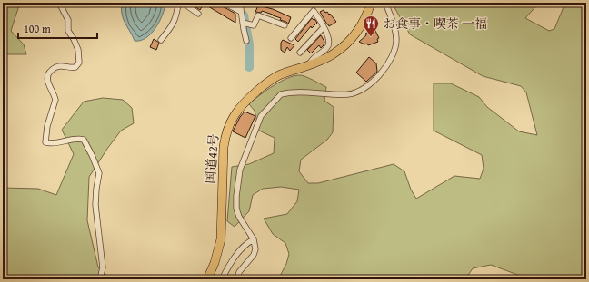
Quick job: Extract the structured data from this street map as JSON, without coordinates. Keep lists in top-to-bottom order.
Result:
{
  "streets": {
    "highway": ["国道42号"]
  },
  "places": {
    "restaurant": ["お食事・喫茶 一福"]
  },
  "scale_bar": "100 m"
}
